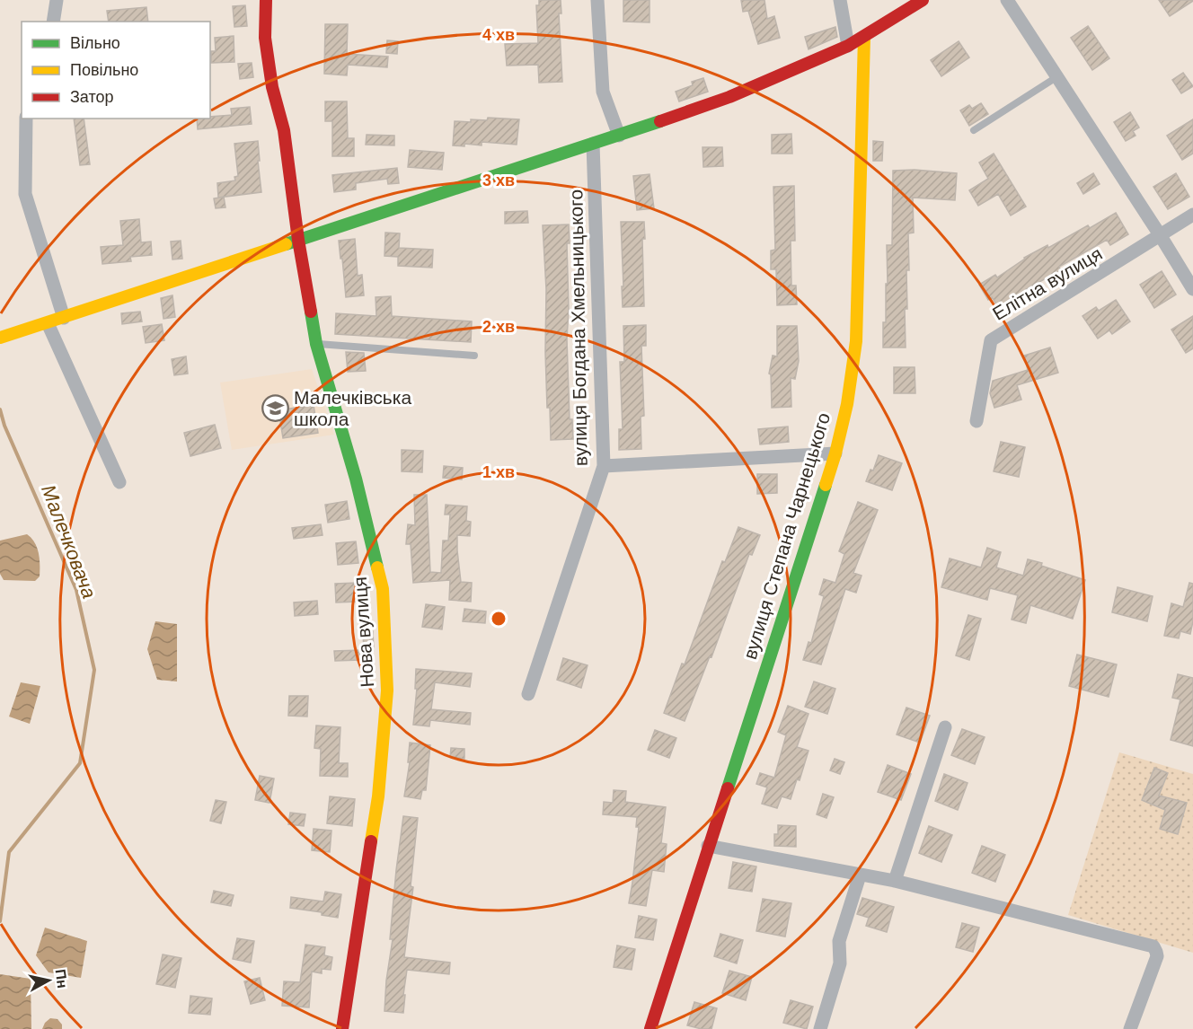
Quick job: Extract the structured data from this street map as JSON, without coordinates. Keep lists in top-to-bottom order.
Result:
{
  "streets": {
    "street": [
      "Елітна вулиця",
      "вулиця Богдана Хмельницького",
      "вулиця Степана Чарнецького",
      "Нова вулиця"
    ]
  },
  "water": ["Малечковача"],
  "places": {
    "school or university": ["Малечківська школа"]
  },
  "legend": ["Вільно", "Повільно", "Затор"],
  "north": "right",
  "rings": [
    "4 хв",
    "3 хв",
    "2 хв",
    "1 хв"
  ]
}
